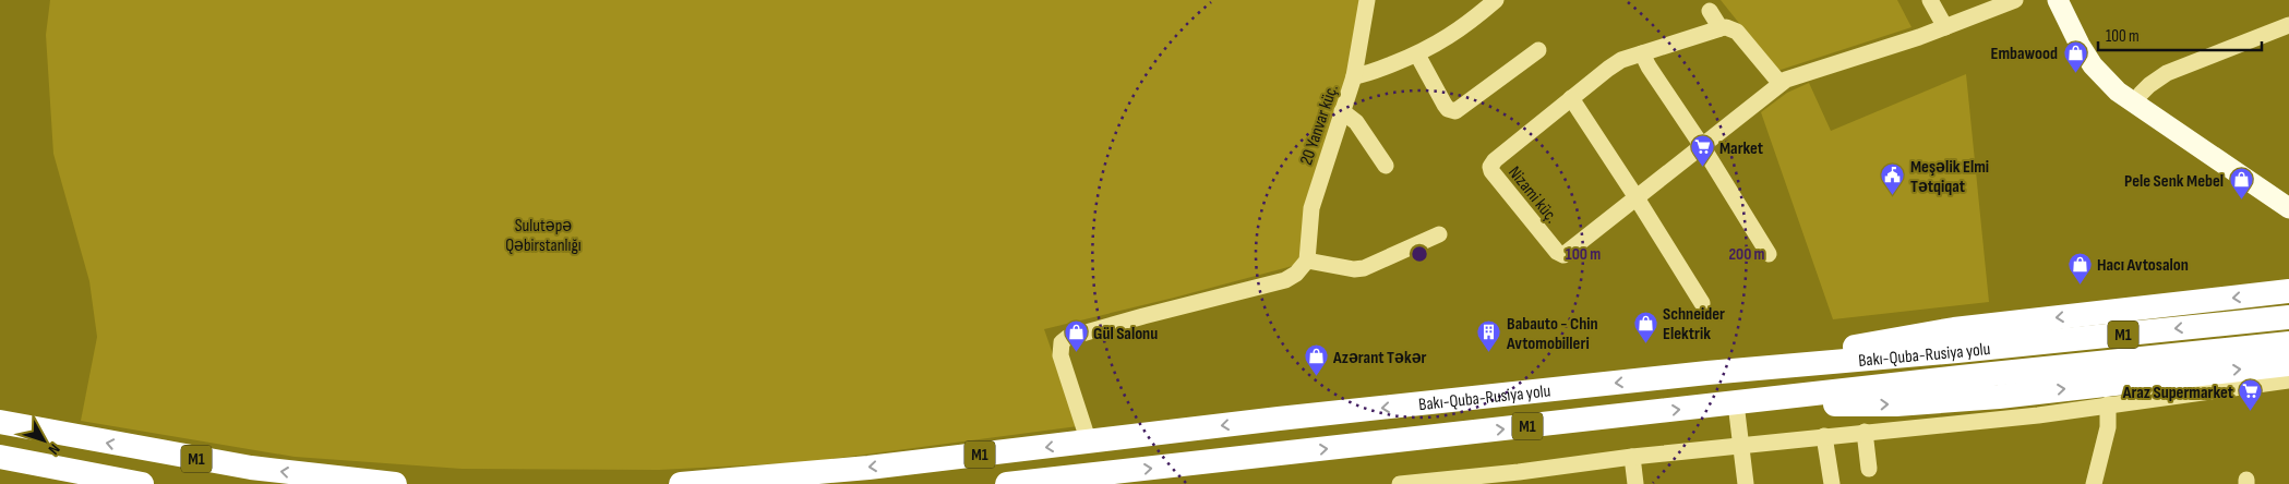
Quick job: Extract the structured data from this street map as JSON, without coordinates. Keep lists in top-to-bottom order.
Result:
{
  "streets": {
    "highway": ["M1", "Bakı-Quba-Rusiya yolu"],
    "street": ["20 Yanvar küç.", "Nizami küç."]
  },
  "parks": ["Sulutəpə Qəbirstanlığı"],
  "places": {
    "shop": [
      "Embawood",
      "Pele Senk Mebel",
      "Hacı Avtosalon",
      "Schneider Elektrik",
      "Gül Salonu",
      "Azərant Təkər"
    ],
    "supermarket": ["Market", "Araz Supermarket"],
    "public building": ["Meşəlik Elmi Tətqiqat"],
    "building": ["Babauto - Chin Avtomobilleri"]
  },
  "scale_bar": "100 m",
  "north": "bottom right",
  "rings": ["100 m", "200 m"]
}
